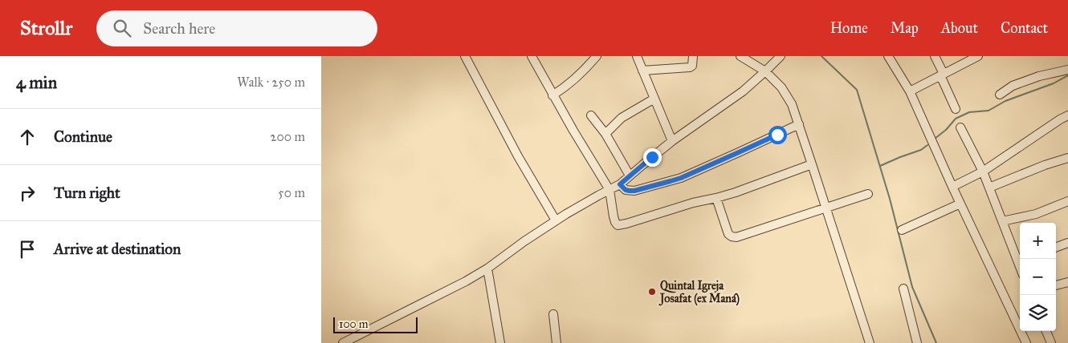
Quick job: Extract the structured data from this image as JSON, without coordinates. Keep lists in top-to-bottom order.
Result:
{
  "places": ["Quintal Igreja Josafat (ex Maná)"],
  "scale_bar": "100 m",
  "page": {
    "header": "Strollr",
    "search": "Search here",
    "nav": [
      "Home",
      "Map",
      "About",
      "Contact"
    ],
    "heading": ["4 min", "Walk · 250 m"],
    "list": [
      ["Continue", "200 m"],
      ["Turn right", "50 m"],
      "Arrive at destination"
    ],
    "map_buttons": ["+", "−"],
    "scale": "100 m"
  }
}
